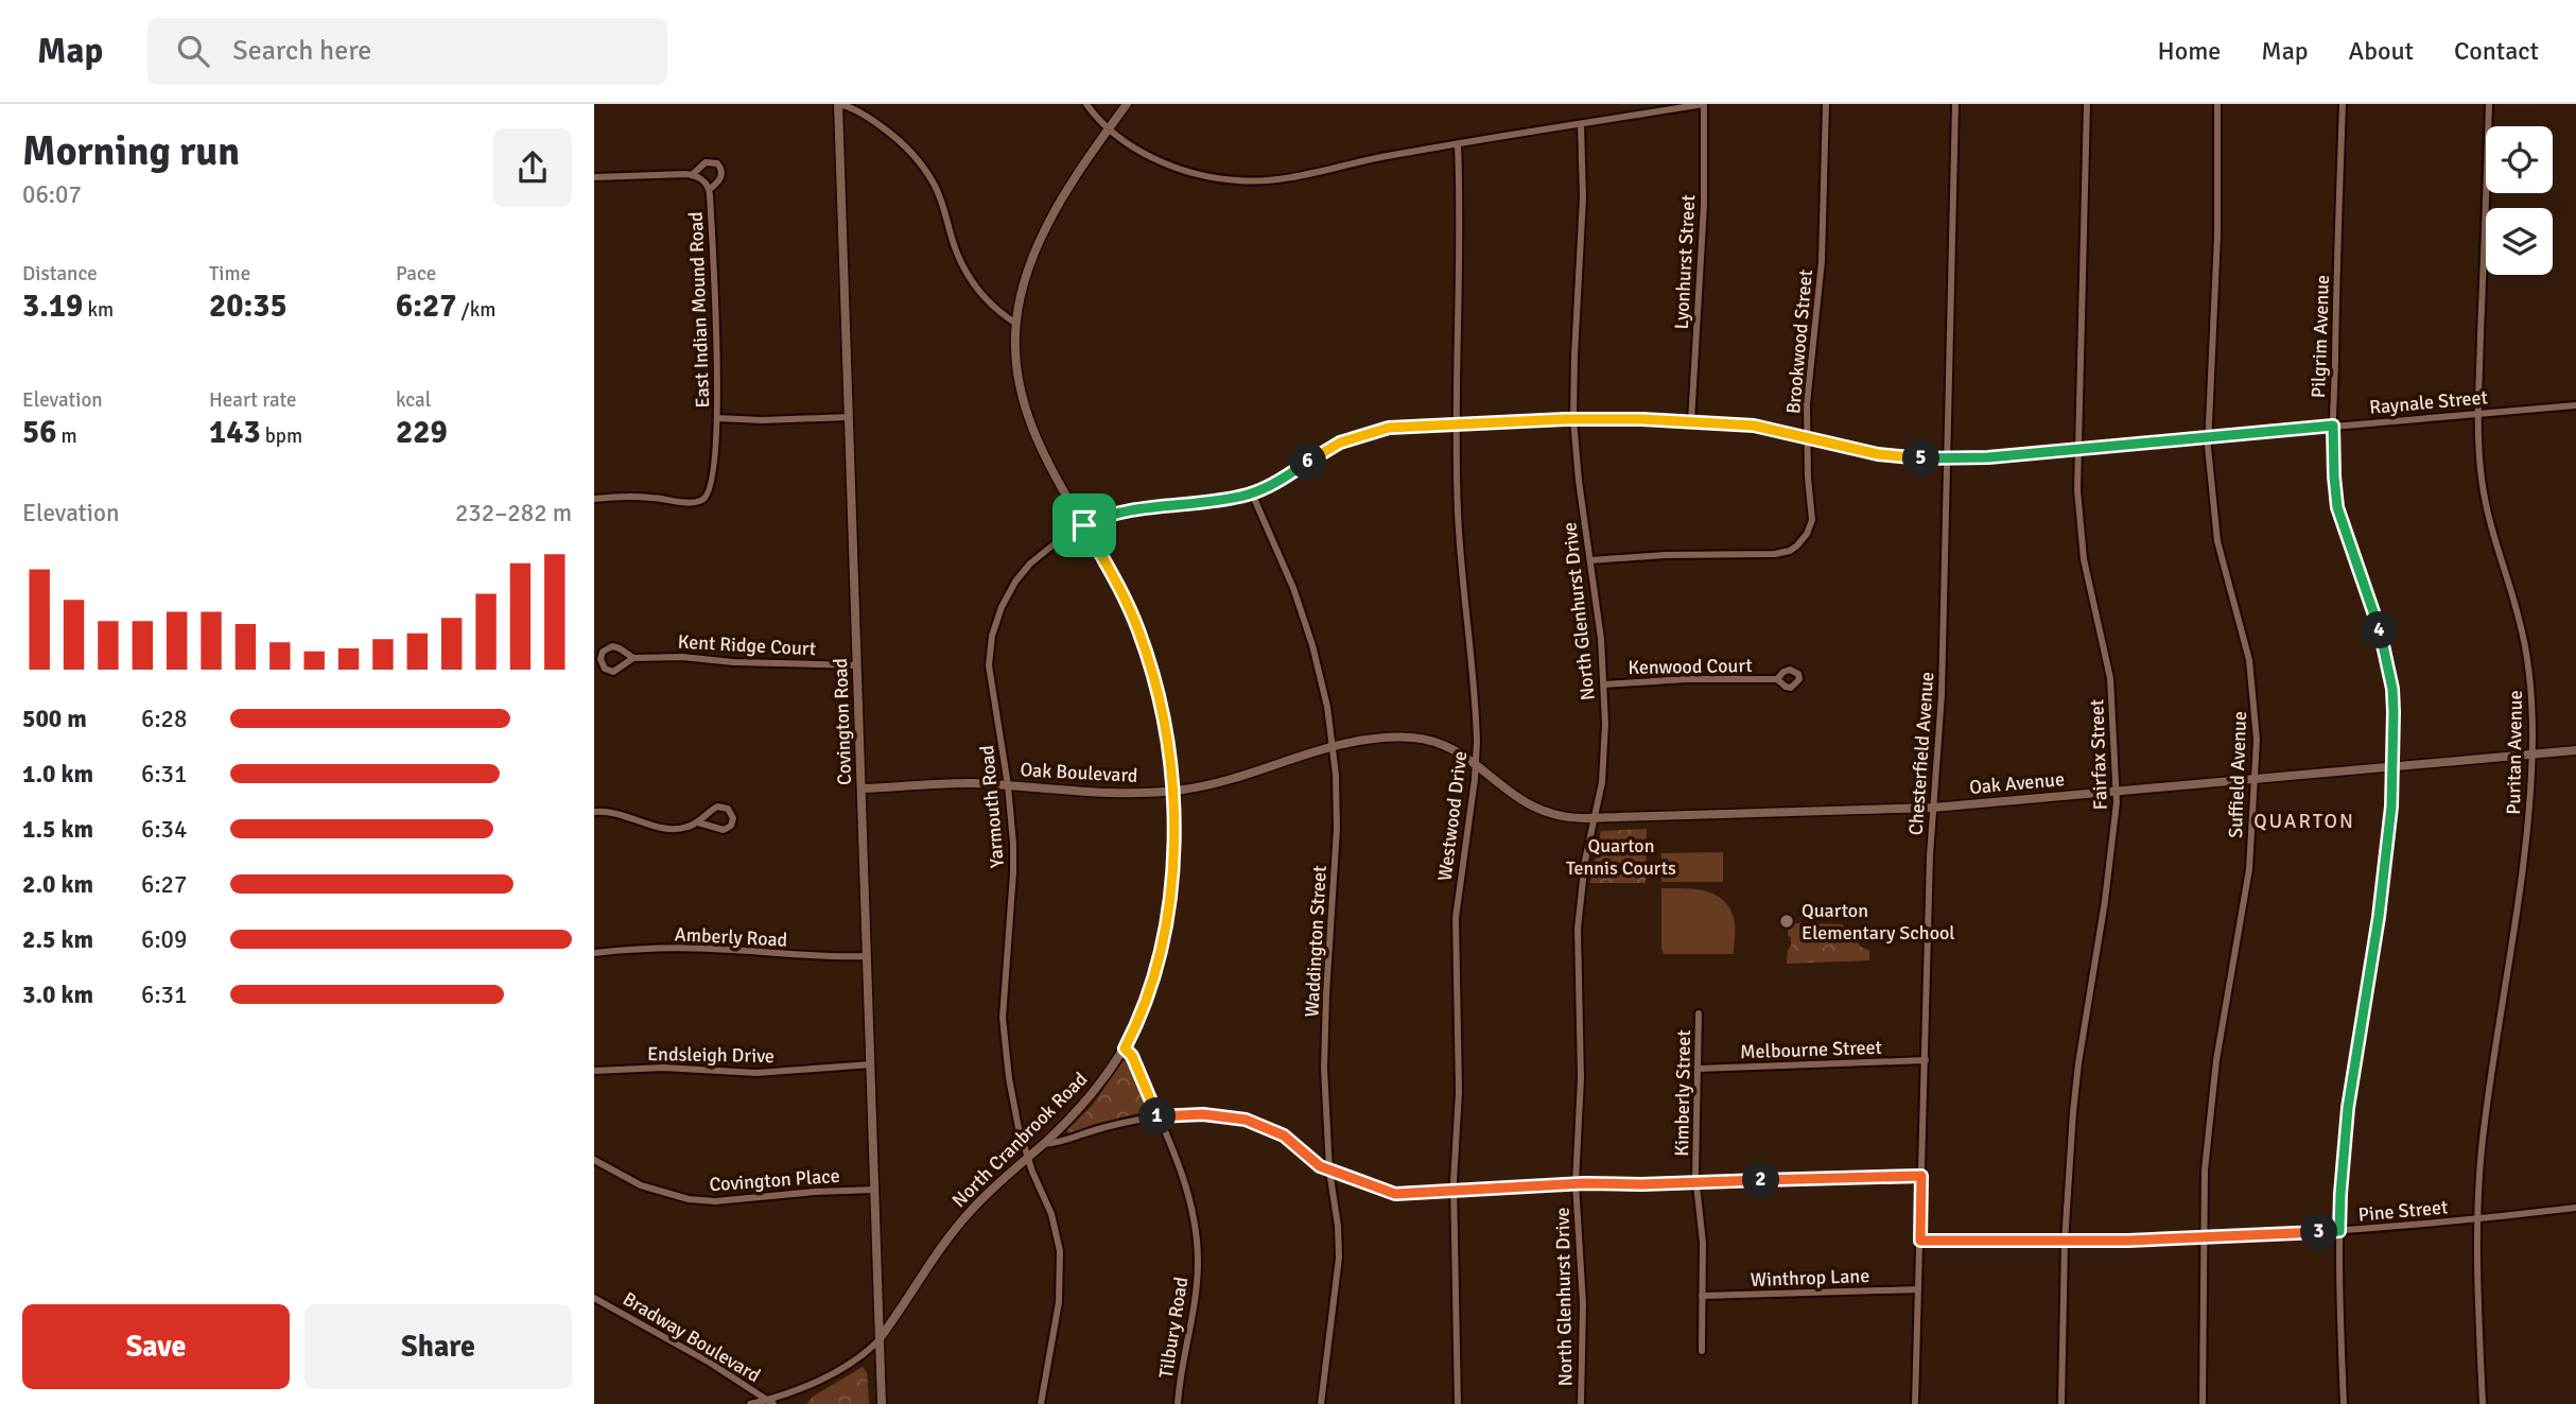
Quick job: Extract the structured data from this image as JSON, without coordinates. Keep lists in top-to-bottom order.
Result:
{
  "streets": {
    "street": [
      "Lyonhurst Street",
      "East Indian Mound Road",
      "Pilgrim Avenue",
      "Brookwood Street",
      "Raynale Street",
      "North Glenhurst Drive",
      "Kent Ridge Court",
      "Kenwood Court",
      "Covington Road",
      "Puritan Avenue",
      "Chesterfield Avenue",
      "Fairfax Street",
      "Oak Boulevard",
      "Suffield Avenue",
      "Oak Avenue",
      "Yarmouth Road",
      "Westwood Drive",
      "Amberly Road",
      "Waddington Street",
      "Melbourne Street",
      "Endsleigh Drive",
      "Kimberly Street",
      "North Cranbrook Road",
      "Covington Place",
      "Pine Street",
      "Winthrop Lane",
      "Tilbury Road",
      "Bradway Boulevard"
    ]
  },
  "crossings": [
    ["Lyonhurst Street", "Raynale Street"],
    ["Pilgrim Avenue", "Raynale Street"],
    ["Pilgrim Avenue", "Oak Avenue"],
    ["Pilgrim Avenue", "Pine Street"],
    ["Brookwood Street", "Raynale Street"],
    ["Brookwood Street", "North Glenhurst Drive"],
    ["Raynale Street", "North Glenhurst Drive"],
    ["Raynale Street", "Puritan Avenue"],
    ["Raynale Street", "Chesterfield Avenue"],
    ["Raynale Street", "Fairfax Street"],
    ["Raynale Street", "Suffield Avenue"],
    ["Raynale Street", "Yarmouth Road"],
    ["Raynale Street", "Westwood Drive"],
    ["North Glenhurst Drive", "Kenwood Court"],
    ["North Glenhurst Drive", "Oak Avenue"],
    ["Kent Ridge Court", "Covington Road"],
    ["Covington Road", "Oak Boulevard"],
    ["Covington Road", "Amberly Road"],
    ["Covington Road", "Endsleigh Drive"],
    ["Covington Road", "North Cranbrook Road"],
    ["Covington Road", "Covington Place"],
    ["Puritan Avenue", "Oak Avenue"],
    ["Puritan Avenue", "Pine Street"],
    ["Chesterfield Avenue", "Oak Avenue"],
    ["Chesterfield Avenue", "Melbourne Street"],
    ["Chesterfield Avenue", "Pine Street"],
    ["Chesterfield Avenue", "Winthrop Lane"],
    ["Fairfax Street", "Oak Avenue"],
    ["Fairfax Street", "Pine Street"],
    ["Oak Boulevard", "Oak Avenue"],
    ["Oak Boulevard", "Yarmouth Road"],
    ["Oak Boulevard", "Westwood Drive"],
    ["Oak Boulevard", "Waddington Street"],
    ["Oak Boulevard", "North Cranbrook Road"],
    ["Suffield Avenue", "Oak Avenue"],
    ["Suffield Avenue", "Pine Street"],
    ["Oak Avenue", "Westwood Drive"],
    ["Yarmouth Road", "Waddington Street"],
    ["Yarmouth Road", "North Cranbrook Road"],
    ["Melbourne Street", "Kimberly Street"],
    ["Kimberly Street", "Winthrop Lane"],
    ["North Cranbrook Road", "Tilbury Road"]
  ],
  "districts": ["QUARTON"],
  "parks": ["Quarton Tennis Courts"],
  "places": ["Quarton Elementary School"],
  "page": {
    "header": "Map",
    "search": "Search here",
    "nav": [
      "Home",
      "Map",
      "About",
      "Contact"
    ],
    "heading": ["Morning run", "06:07"],
    "stats": [
      ["Distance", "3.19 km"],
      ["Time", "20:35"],
      ["Pace", "6:27 /km"],
      ["Elevation", "56 m"],
      ["Heart rate", "143 bpm"],
      ["kcal", "229"]
    ],
    "pins": [
      "5",
      "6",
      "4",
      "1",
      "2",
      "3"
    ],
    "chart": ["Elevation", "232–282 m"],
    "list": [
      {
        "name": "500 m",
        "note": "6:28"
      },
      {
        "name": "1.0 km",
        "note": "6:31"
      },
      {
        "name": "1.5 km",
        "note": "6:34"
      },
      {
        "name": "2.0 km",
        "note": "6:27"
      },
      {
        "name": "2.5 km",
        "note": "6:09"
      },
      {
        "name": "3.0 km",
        "note": "6:31"
      }
    ],
    "buttons": ["Save", "Share"]
  }
}
